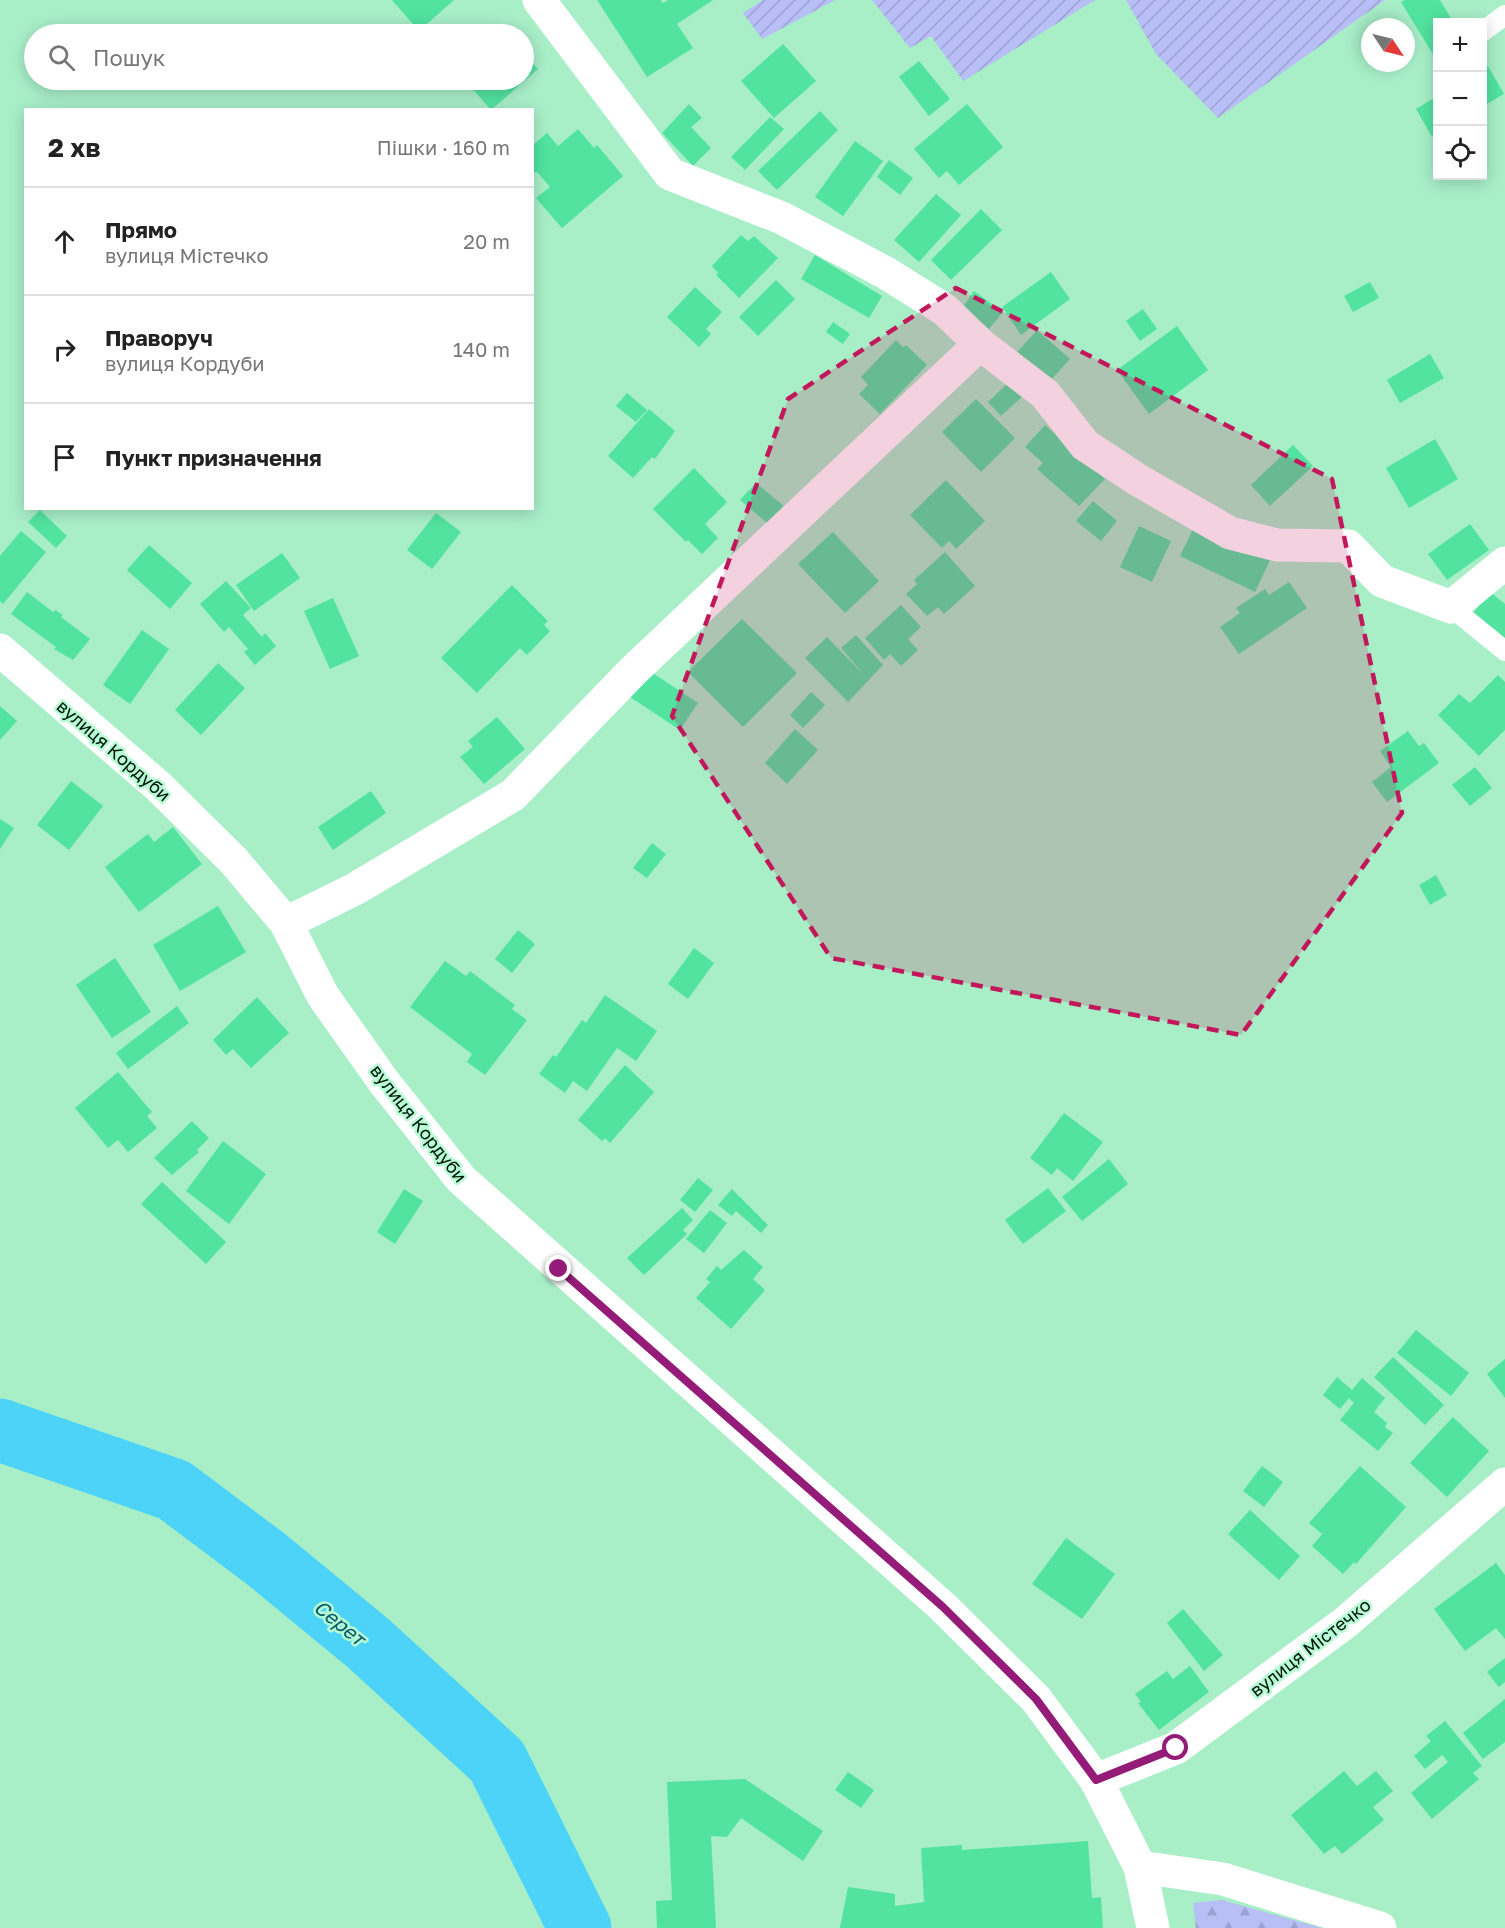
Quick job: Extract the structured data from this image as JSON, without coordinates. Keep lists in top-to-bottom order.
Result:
{
  "streets": {
    "street": ["вулиця Кордуби", "вулиця Містечко"]
  },
  "crossings": [
    ["вулиця Кордуби", "вулиця Містечко"]
  ],
  "water": ["Серет"],
  "north": "bottom right",
  "page": {
    "map_buttons": ["+", "−"],
    "search": "Пошук",
    "heading": ["2 хв", "Пішки · 160 m"],
    "list": [
      ["Прямо", "вулиця Містечко", "20 m"],
      ["Праворуч", "вулиця Кордуби", "140 m"],
      "Пункт призначення"
    ]
  }
}
